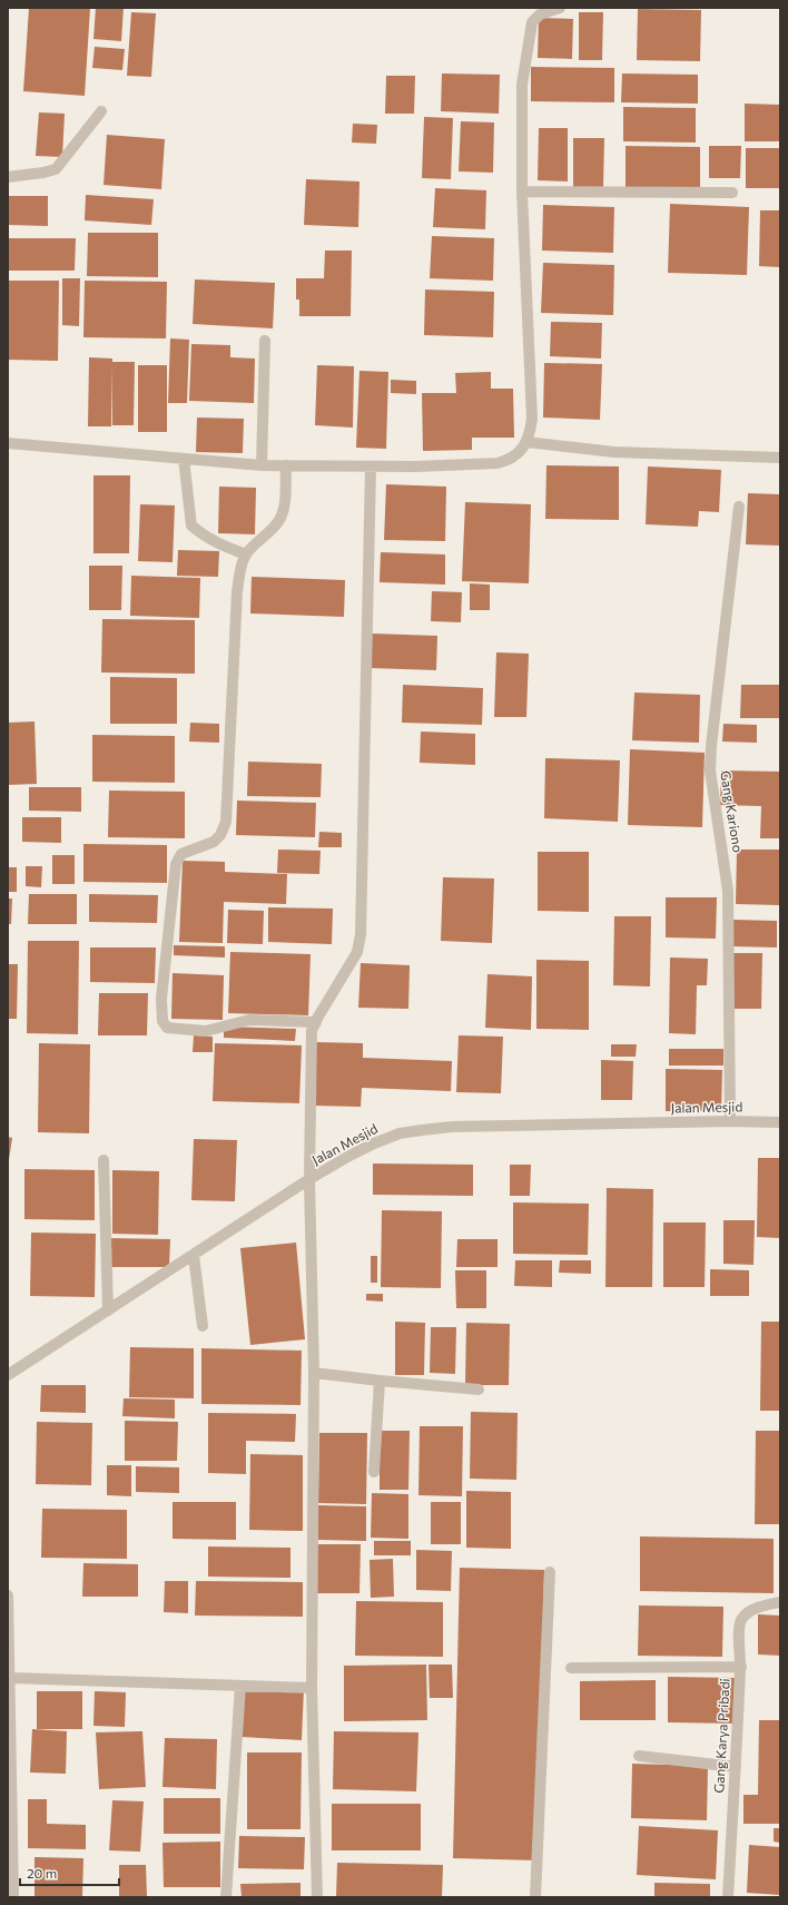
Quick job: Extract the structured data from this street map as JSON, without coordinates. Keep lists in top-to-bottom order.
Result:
{
  "streets": {
    "street": ["Gang Kariono", "Jalan Mesjid", "Gang Karya Pribadi"]
  },
  "crossings": [
    ["Gang Kariono", "Jalan Mesjid"]
  ],
  "scale_bar": "20 m"
}
